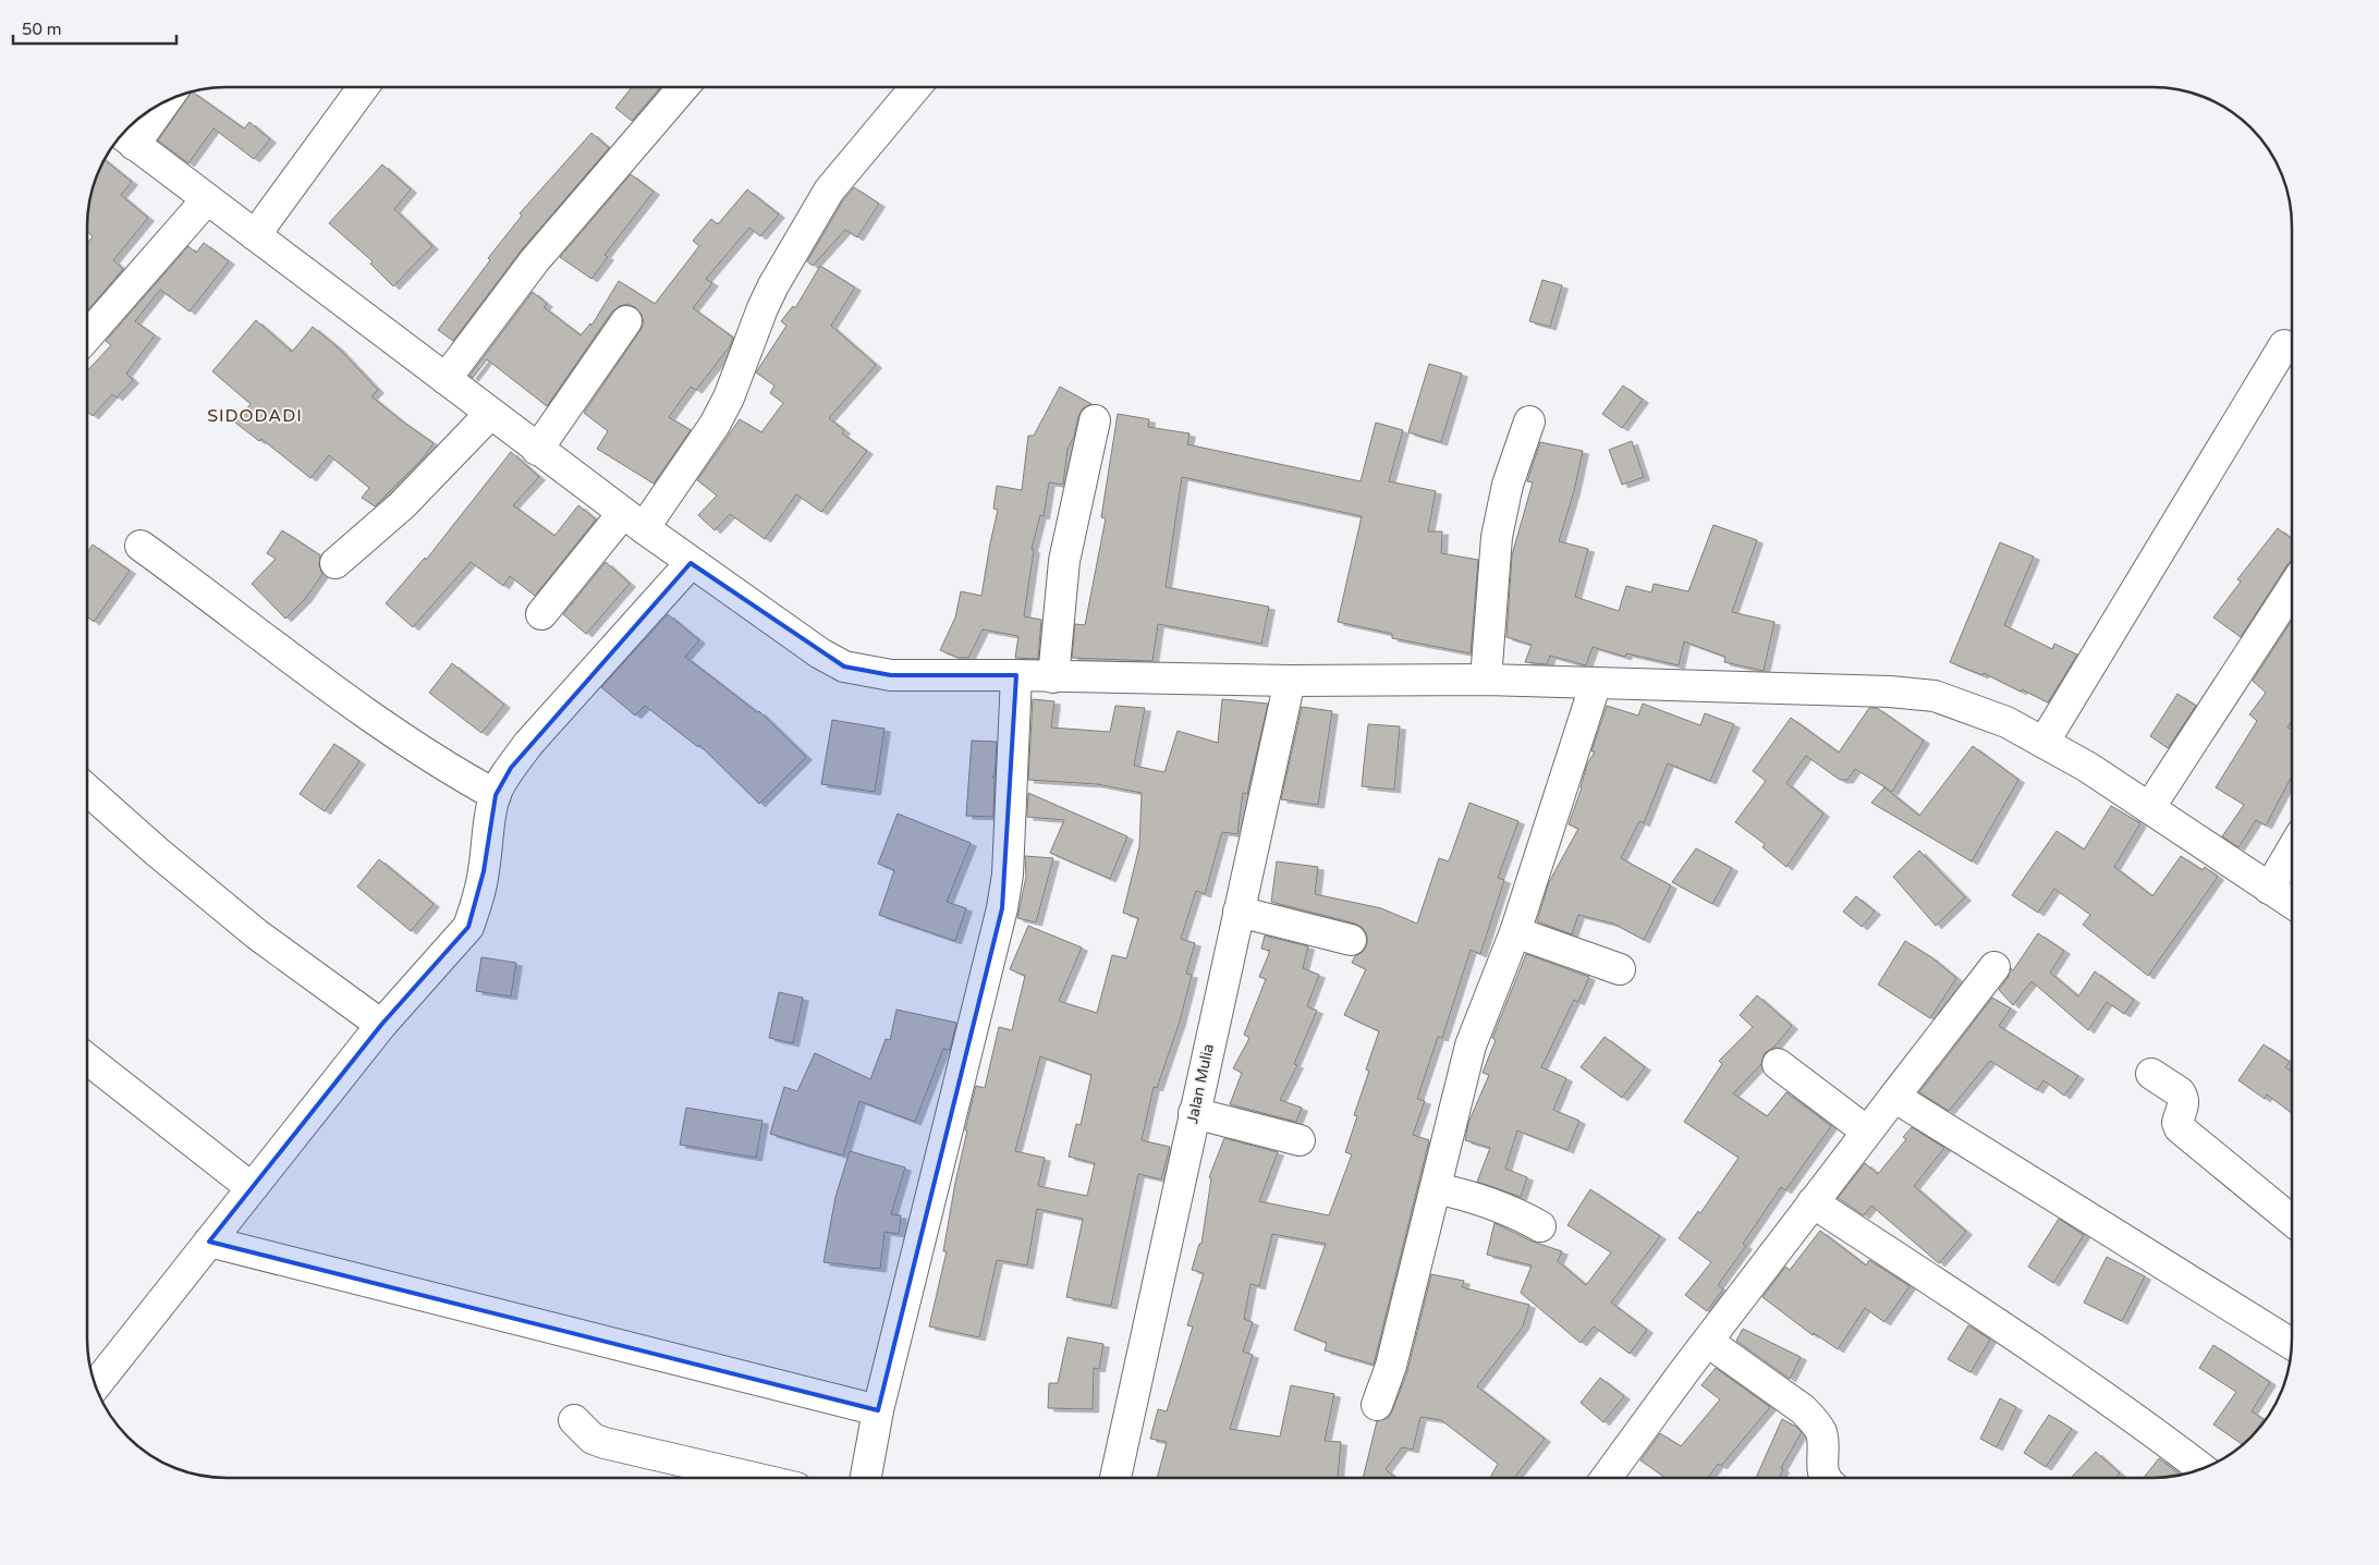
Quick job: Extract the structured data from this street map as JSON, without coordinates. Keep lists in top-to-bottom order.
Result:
{
  "streets": {
    "street": ["Jalan Mulia"]
  },
  "districts": ["SIDODADI"],
  "scale_bar": "50 m"
}
